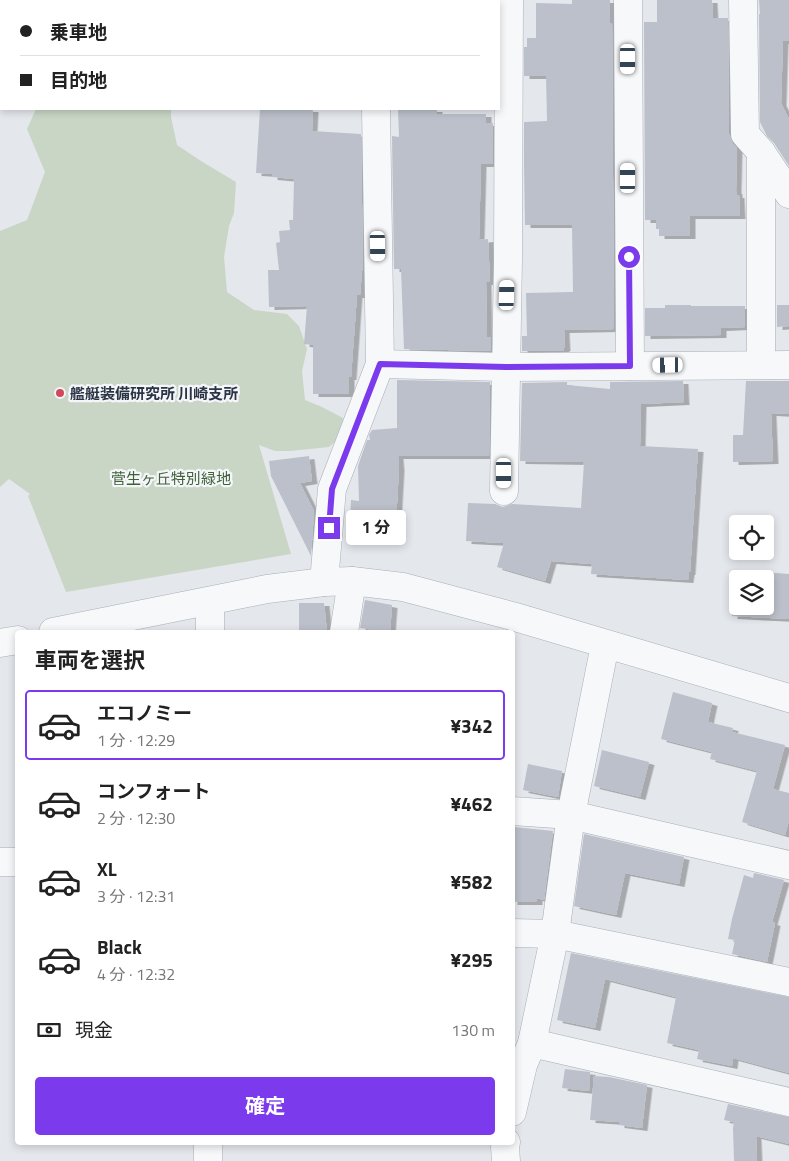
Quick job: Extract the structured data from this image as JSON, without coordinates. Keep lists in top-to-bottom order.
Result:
{
  "parks": ["菅生ヶ丘特別緑地"],
  "places": ["艦艇装備研究所 川崎支所"],
  "page": {
    "banner": ["乗車地", "目的地"],
    "bubble": "1 分",
    "heading": "車両を選択",
    "list": [
      {
        "name": "エコノミー",
        "note": "1 分 · 12:29",
        "value": "¥342"
      },
      {
        "name": "コンフォート",
        "note": "2 分 · 12:30",
        "value": "¥462"
      },
      {
        "name": "XL",
        "note": "3 分 · 12:31",
        "value": "¥582"
      },
      {
        "name": "Black",
        "note": "4 分 · 12:32",
        "value": "¥295"
      }
    ],
    "pay": ["現金", "130 m"],
    "buttons": "確定"
  }
}
